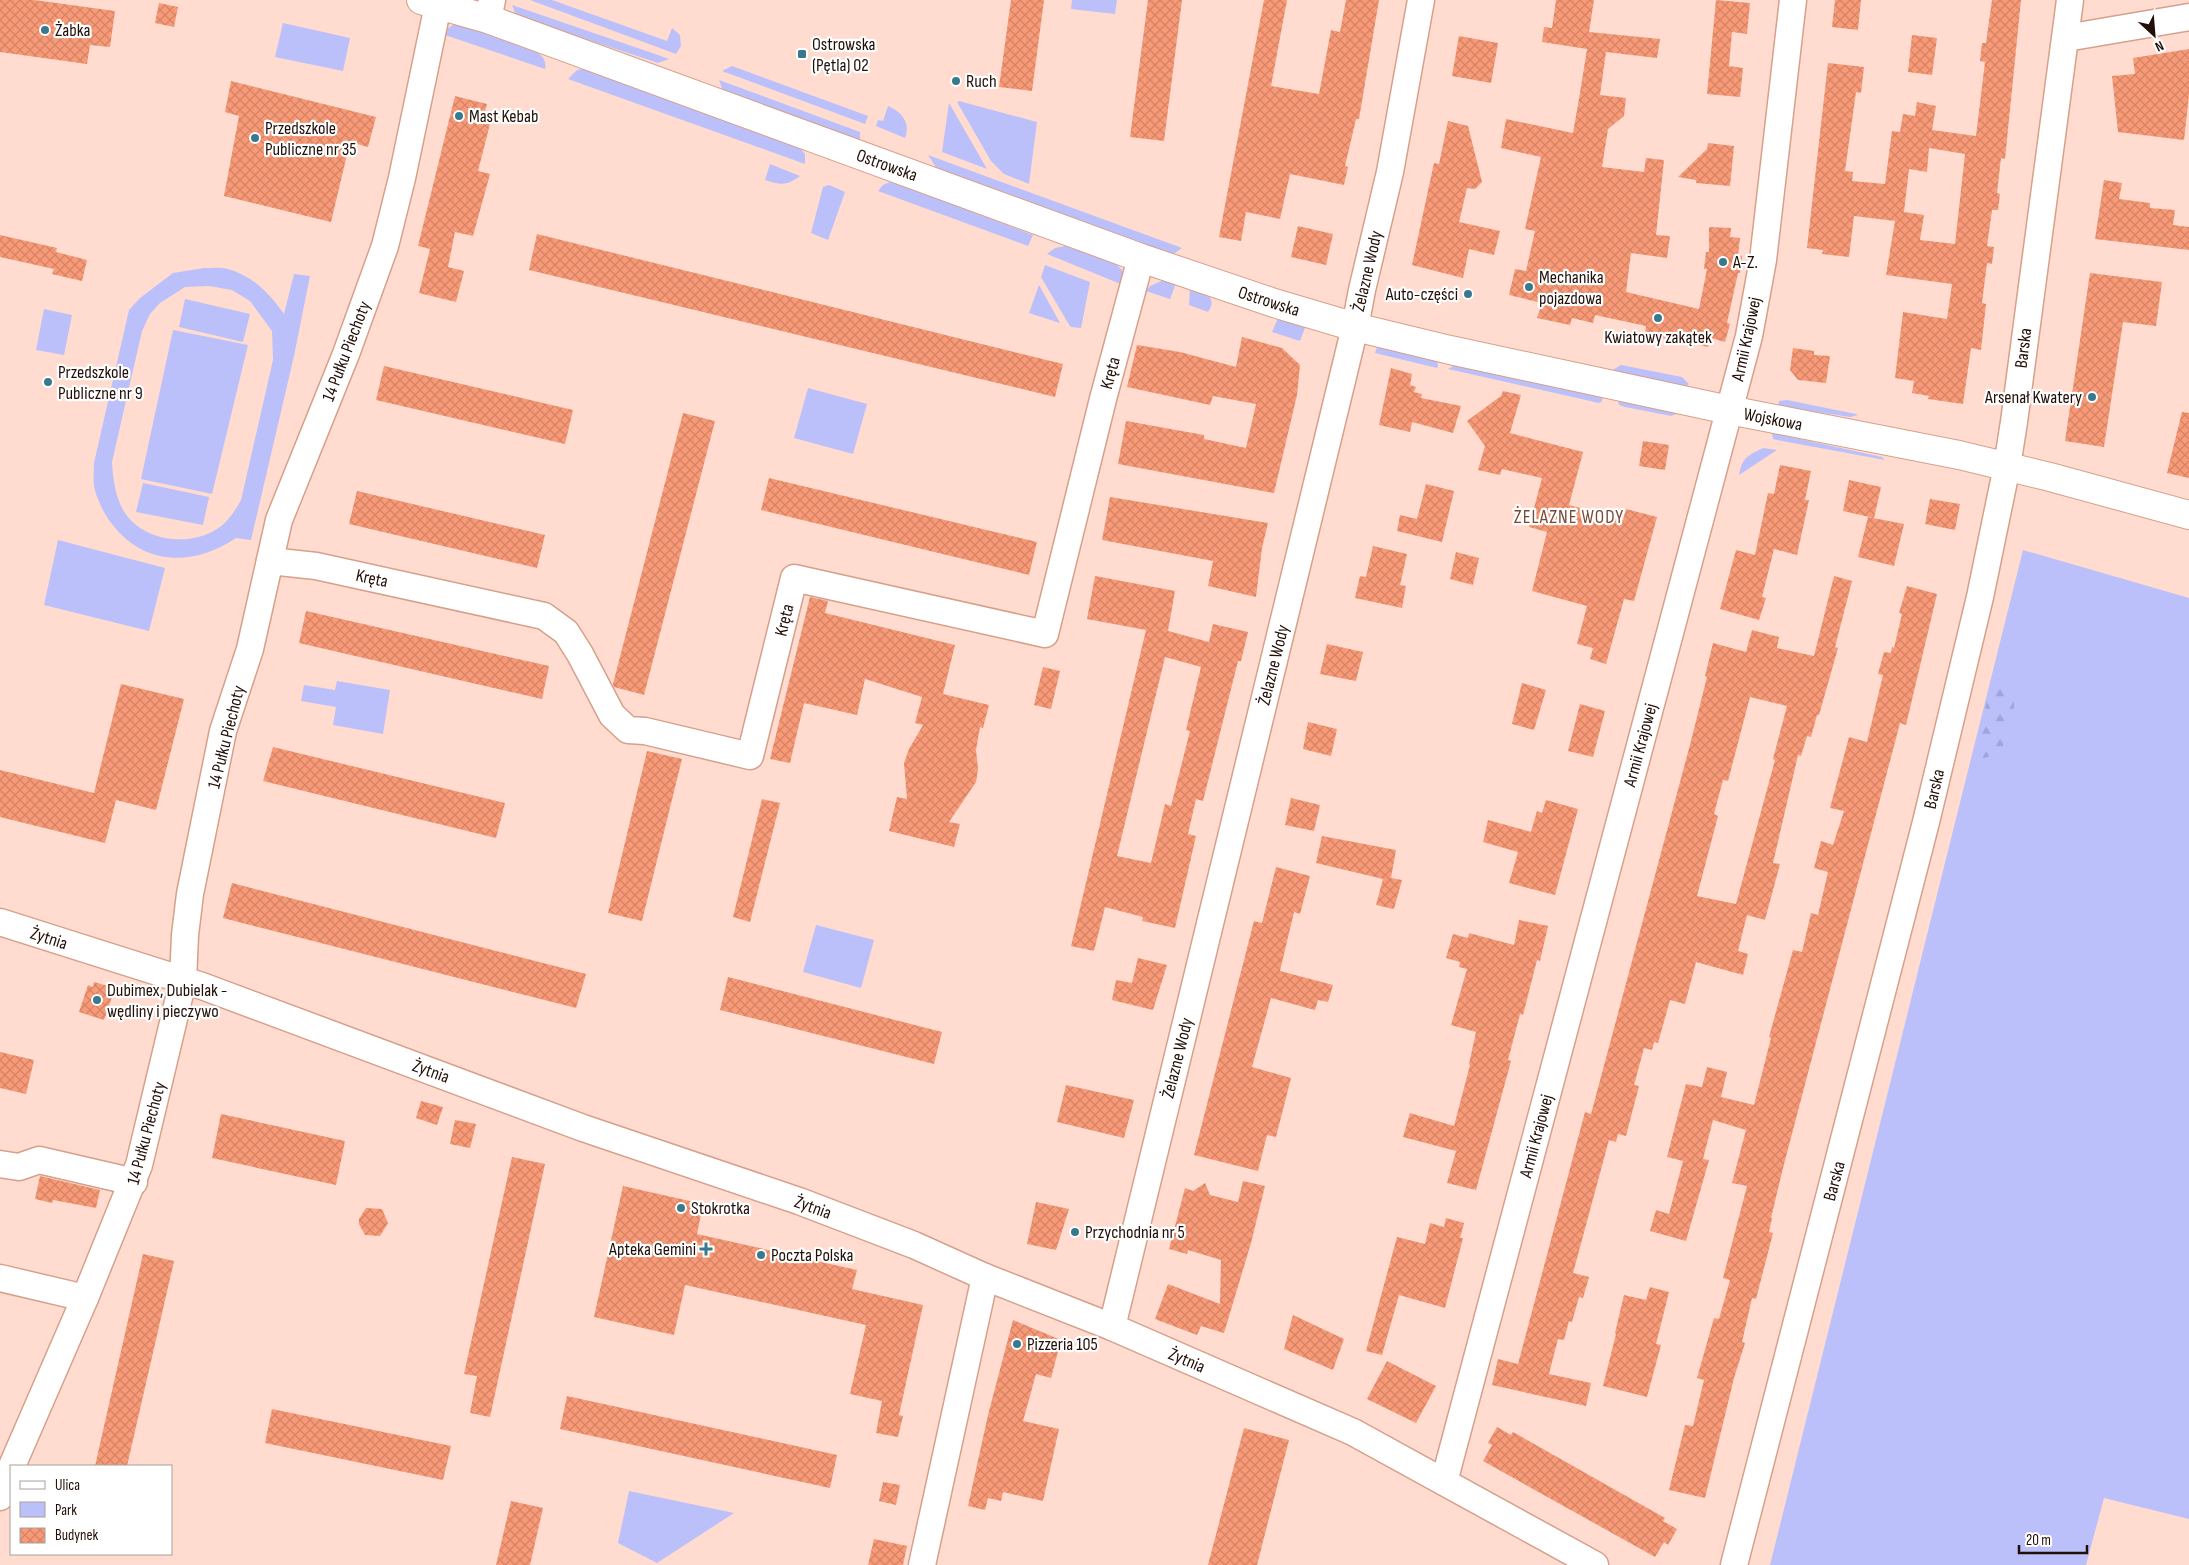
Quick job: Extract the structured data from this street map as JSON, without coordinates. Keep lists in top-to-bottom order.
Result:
{
  "streets": {
    "street": [
      "Ostrowska",
      "Żelazne Wody",
      "Armii Krajowej",
      "Barska",
      "14 Pułku Piechoty",
      "Kręta",
      "Wojskowa",
      "Żytnia"
    ]
  },
  "crossings": [
    ["Ostrowska", "Żelazne Wody"],
    ["Ostrowska", "14 Pułku Piechoty"],
    ["Ostrowska", "Kręta"],
    ["Ostrowska", "Wojskowa"],
    ["Żelazne Wody", "Wojskowa"],
    ["Żelazne Wody", "Żytnia"],
    ["Armii Krajowej", "Wojskowa"],
    ["Armii Krajowej", "Żytnia"],
    ["Barska", "Wojskowa"],
    ["14 Pułku Piechoty", "Kręta"],
    ["14 Pułku Piechoty", "Żytnia"]
  ],
  "districts": ["ŻELAZNE WODY"],
  "places": {
    "other": [
      "Żabka",
      "Ruch",
      "Mast Kebab",
      "Przedszkole Publiczne nr 35",
      "A-Z.",
      "Mechanika pojazdowa",
      "Auto-części",
      "Kwiatowy zakątek",
      "Przedszkole Publiczne nr 9",
      "Arsenał Kwatery",
      "Dubimex, Dubielak - wędliny i pieczywo",
      "Stokrotka",
      "Przychodnia nr 5",
      "Poczta Polska",
      "Pizzeria 105"
    ],
    "transit": ["Ostrowska (Pętla) 02"],
    "health": ["Apteka Gemini"]
  },
  "legend": ["Ulica", "Park", "Budynek"],
  "scale_bar": "20 m",
  "north": "bottom right"
}
